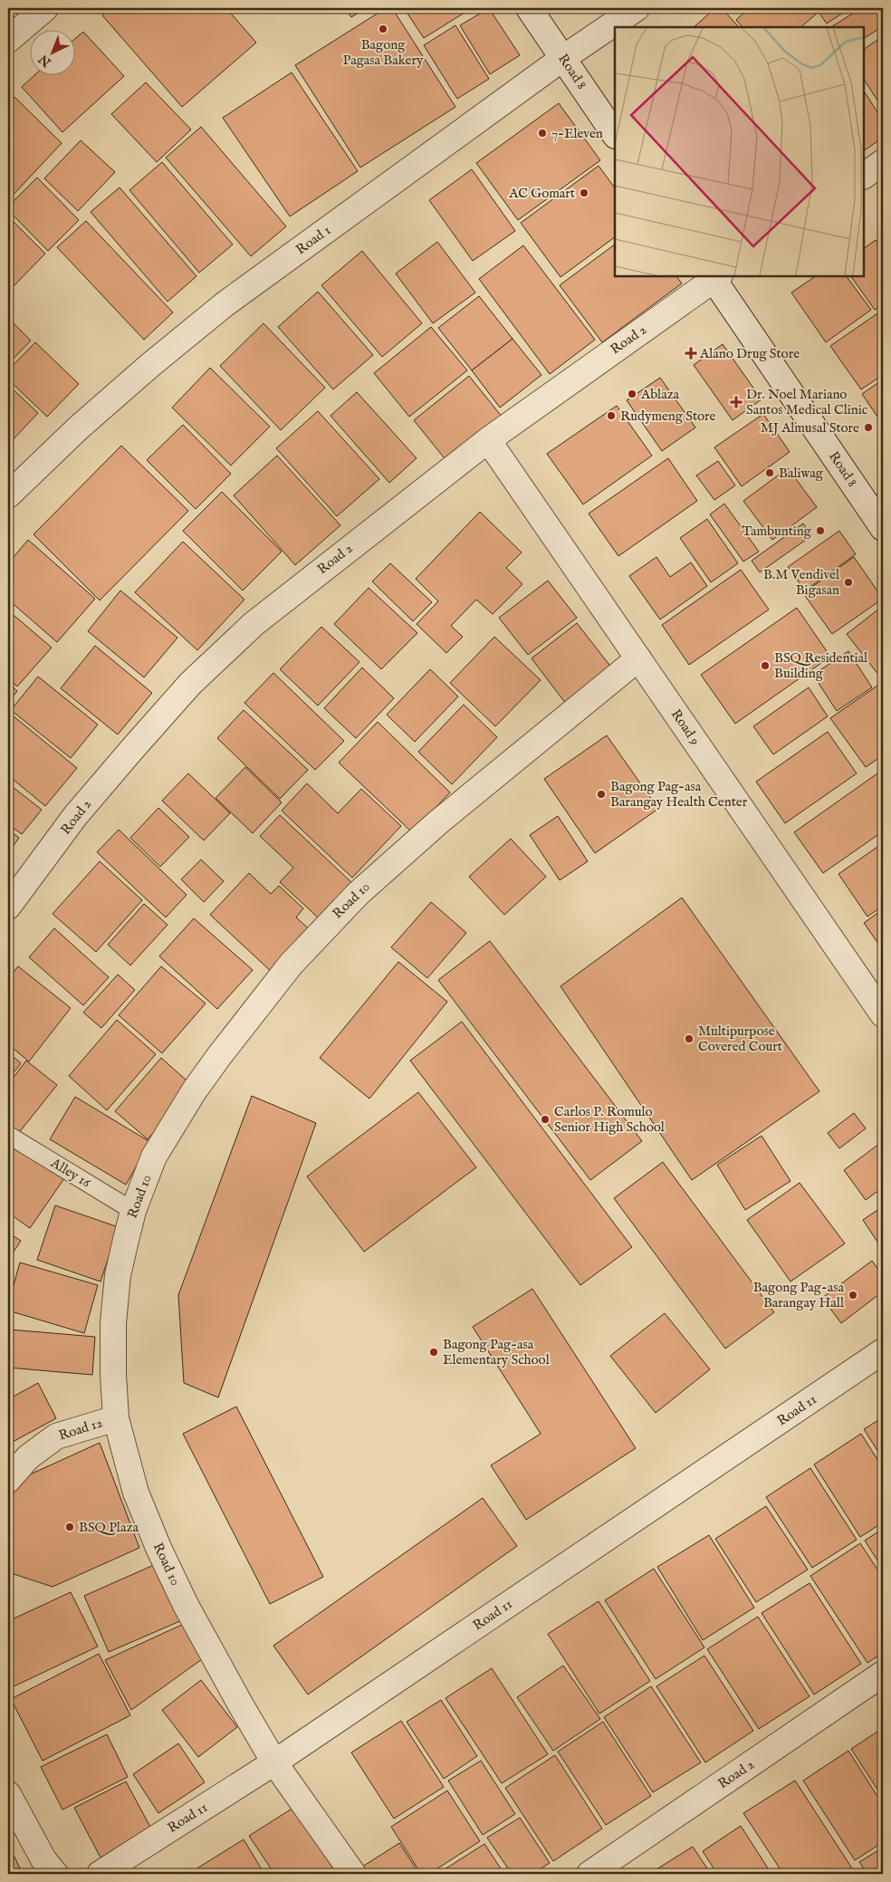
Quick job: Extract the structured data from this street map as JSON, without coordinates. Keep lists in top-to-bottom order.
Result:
{
  "streets": {
    "street": [
      "Road 8",
      "Road 1",
      "Road 2",
      "Road 9",
      "Road 10",
      "Road 11",
      "Road 12"
    ],
    "lane": ["Alley 16"]
  },
  "crossings": [
    ["Road 8", "Road 1"],
    ["Road 8", "Road 2"],
    ["Road 2", "Road 9"],
    ["Road 9", "Road 10"],
    ["Road 10", "Alley 16"],
    ["Road 10", "Road 11"],
    ["Road 10", "Road 12"]
  ],
  "places": {
    "other": [
      "Bagong Pagasa Bakery",
      "7-Eleven",
      "AC Gomart",
      "Ablaza",
      "Rudymeng Store",
      "MJ Almusal Store",
      "Baliwag",
      "Tambunting",
      "B.M Vendivel Bigasan",
      "BSQ Residential Building",
      "Bagong Pag-asa Barangay Health Center",
      "Multipurpose Covered Court",
      "Carlos P. Romulo Senior High School",
      "Bagong Pag-asa Barangay Hall",
      "Bagong Pag-asa Elementary School",
      "BSQ Plaza"
    ],
    "health": ["Alano Drug Store", "Dr. Noel Mariano Santos Medical Clinic"]
  },
  "north": "bottom left"
}
